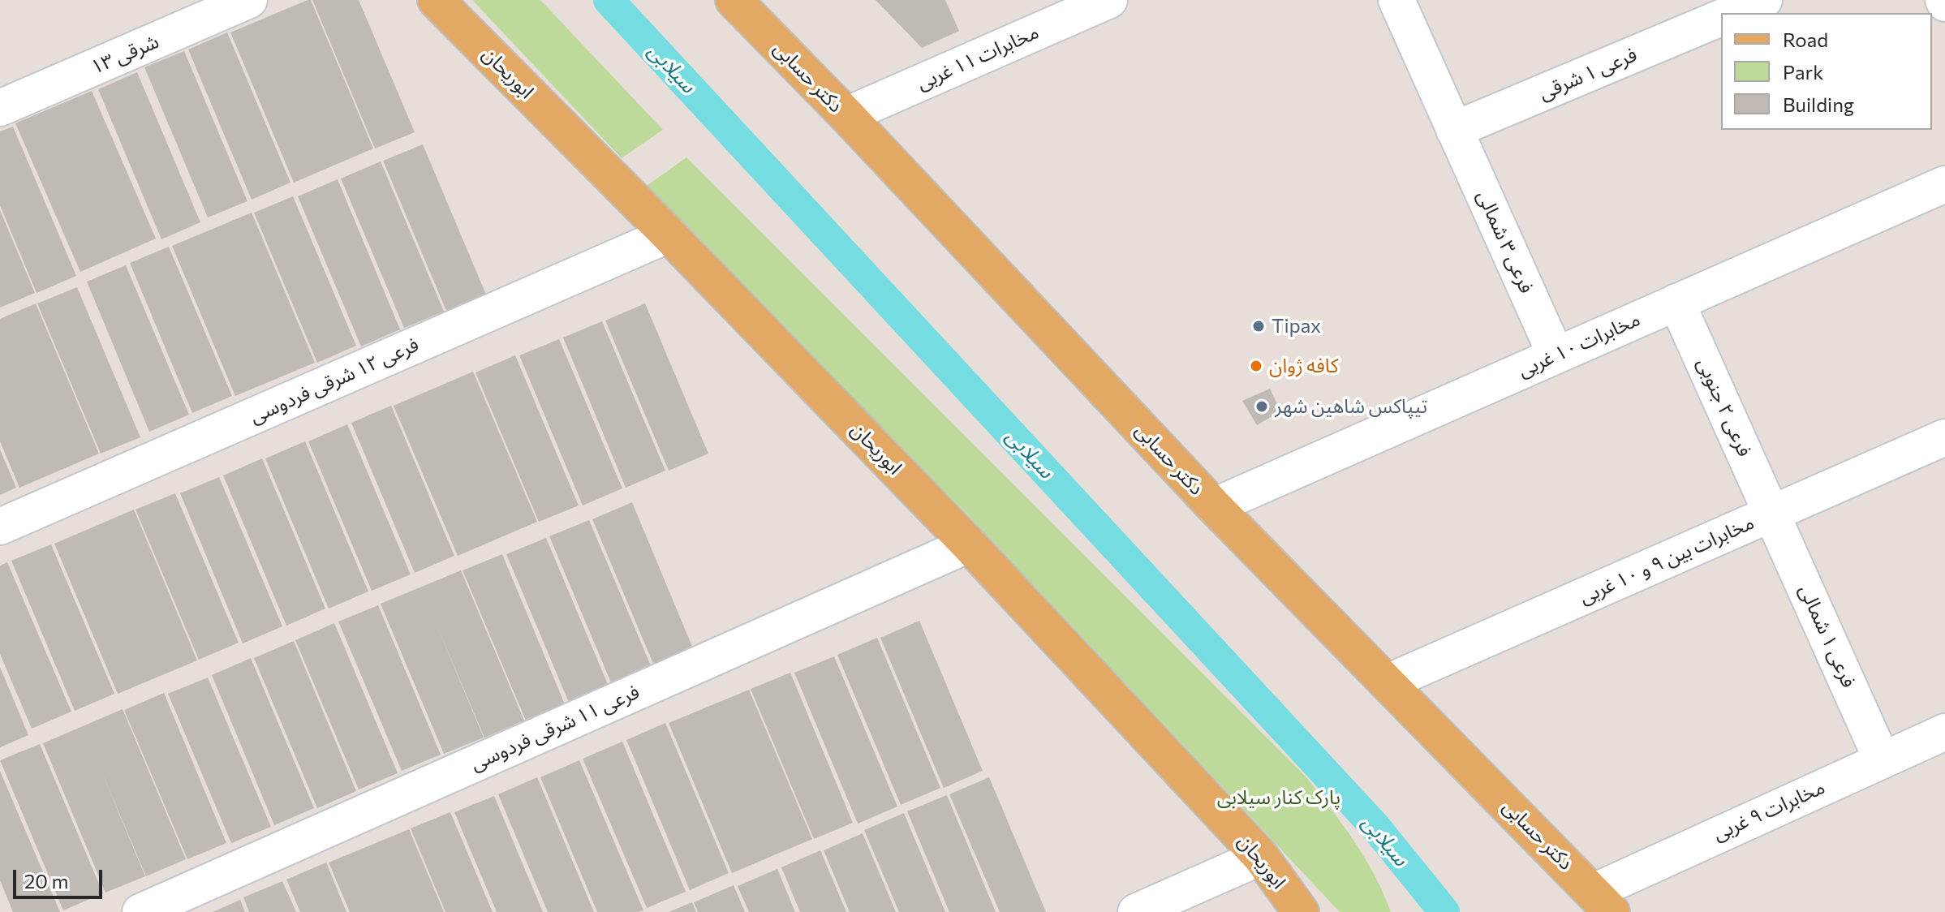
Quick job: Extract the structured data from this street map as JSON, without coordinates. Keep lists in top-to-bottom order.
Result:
{
  "streets": {
    "main road": ["ابوریحان", "دکتر حسابی"],
    "street": [
      "۱۳ شرقی",
      "مخابرات ۱۱ غربی",
      "فرعی ۱ شرقی",
      "فرعی ۳ شمالی",
      "مخابرات ۱۰ غربی",
      "فرعی ۱۲ شرقی فردوسی",
      "فرعی ۲ جنوبی",
      "مخابرات بین ۹ و ۱۰ غربی",
      "فرعی ۱ شمالی",
      "فرعی ۱۱ شرقی فردوسی",
      "مخابرات ۹ غربی"
    ]
  },
  "crossings": [
    ["مخابرات ۱۱ غربی", "دکتر حسابی"],
    ["ابوریحان", "فرعی ۱۲ شرقی فردوسی"],
    ["ابوریحان", "فرعی ۱۱ شرقی فردوسی"],
    ["فرعی ۱ شرقی", "فرعی ۳ شمالی"],
    ["دکتر حسابی", "مخابرات ۱۰ غربی"],
    ["دکتر حسابی", "مخابرات بین ۹ و ۱۰ غربی"],
    ["دکتر حسابی", "مخابرات ۹ غربی"],
    ["فرعی ۳ شمالی", "مخابرات ۱۰ غربی"],
    ["مخابرات ۱۰ غربی", "فرعی ۲ جنوبی"],
    ["فرعی ۲ جنوبی", "مخابرات بین ۹ و ۱۰ غربی"],
    ["فرعی ۲ جنوبی", "فرعی ۱ شمالی"],
    ["مخابرات بین ۹ و ۱۰ غربی", "فرعی ۱ شمالی"],
    ["فرعی ۱ شمالی", "مخابرات ۹ غربی"]
  ],
  "water": ["سیلابی"],
  "parks": ["پارک کنار سیلابی"],
  "places": ["Tipax", "کافه ژوان", "تیپاکس شاهین شهر"],
  "legend": ["Road", "Park", "Building"],
  "scale_bar": "20 m"
}
